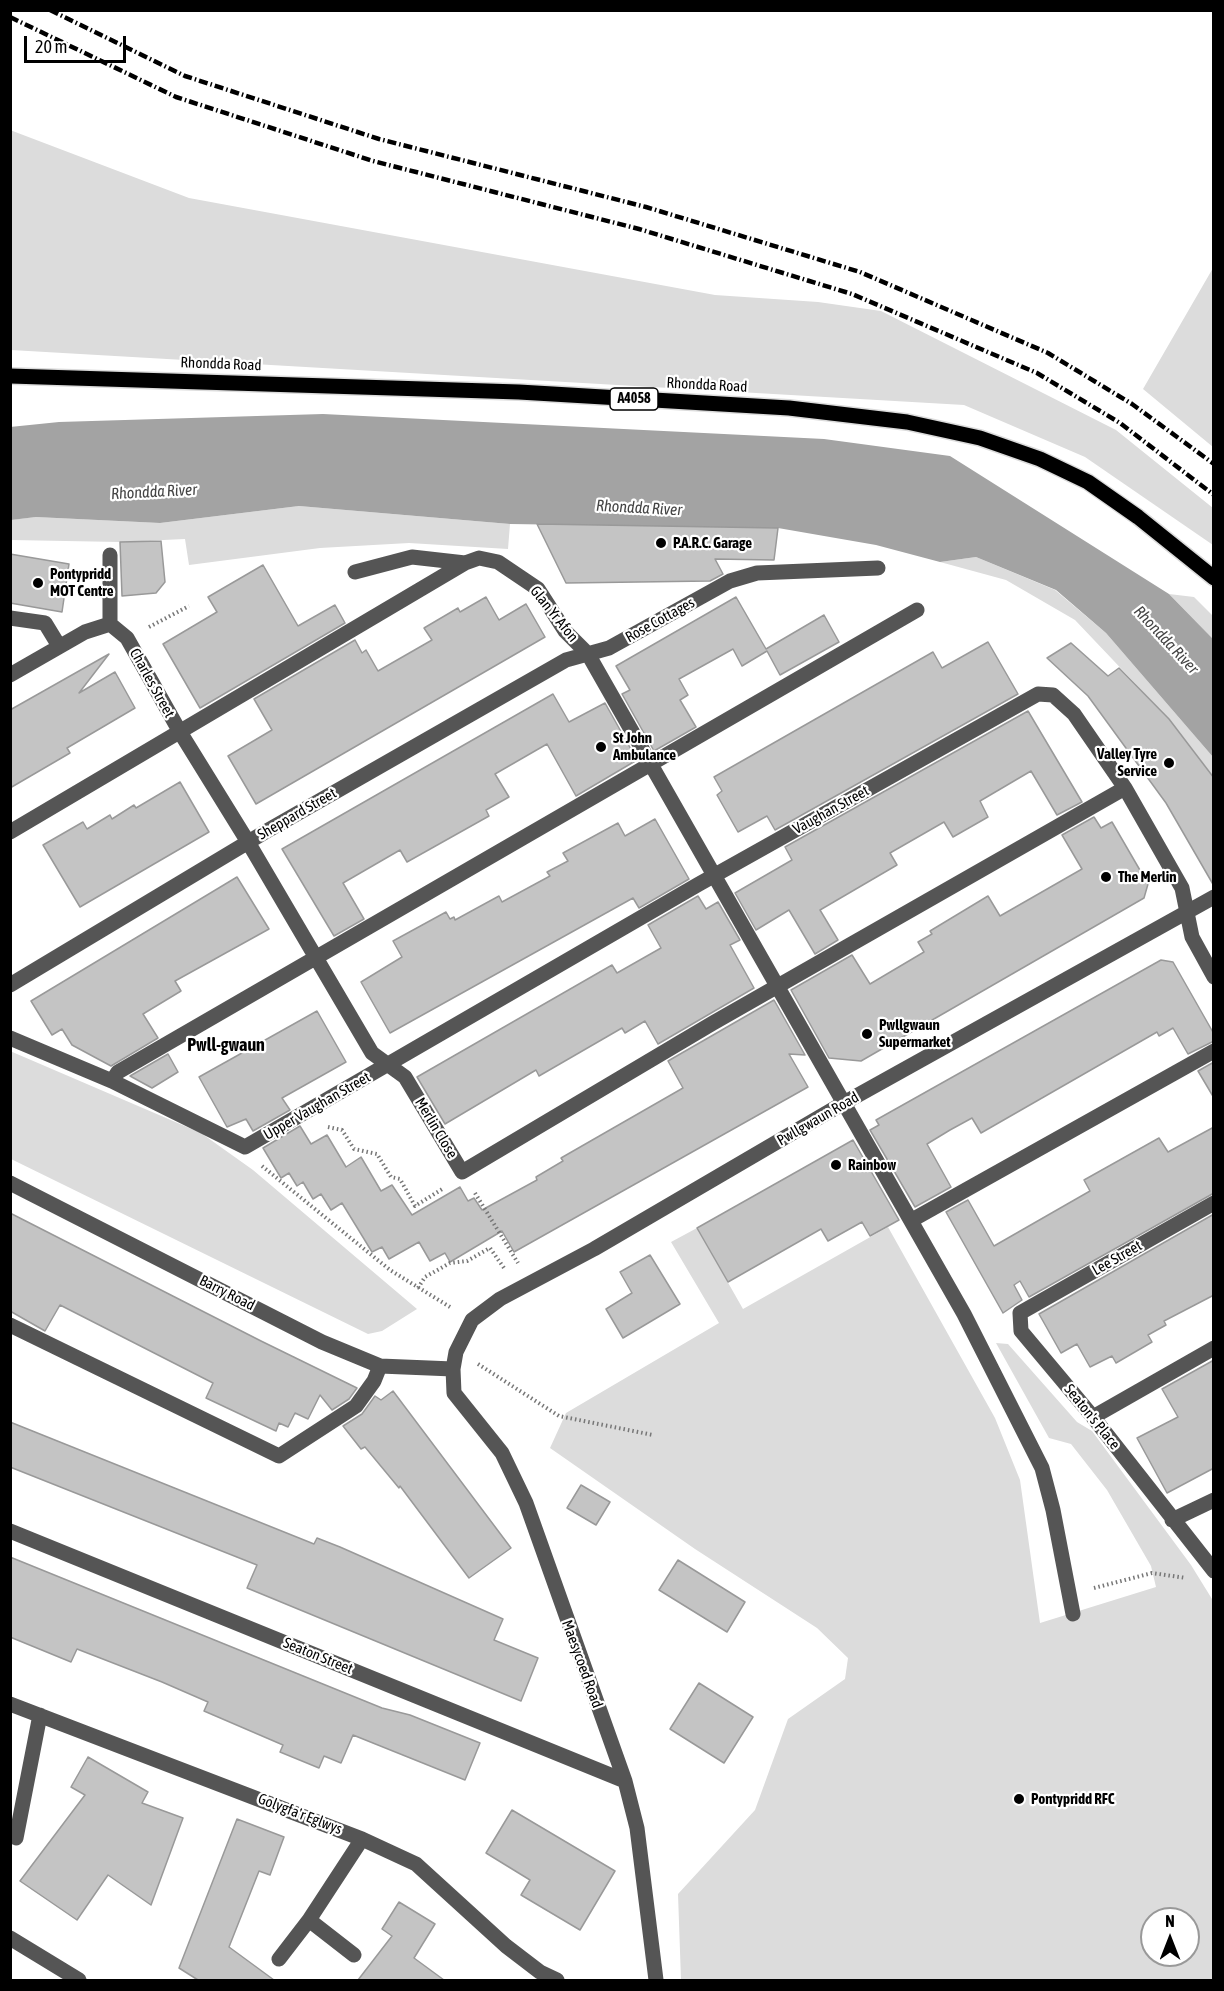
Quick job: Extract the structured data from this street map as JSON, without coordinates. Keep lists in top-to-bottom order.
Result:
{
  "streets": {
    "main road": ["Rhondda Road", "A4058"],
    "street": [
      "Glan Yr Afon",
      "Rose Cottages",
      "Charles Street",
      "Vaughan Street",
      "Sheppard Street",
      "Upper Vaughan Street",
      "Pwllgwaun Road",
      "Merlin Close",
      "Lee Street",
      "Barry Road",
      "Seaton's Place",
      "Seaton Street",
      "Maesycoed Road",
      "Golygfa'r Eglwys"
    ]
  },
  "crossings": [
    ["Glan Yr Afon", "Rose Cottages"],
    ["Glan Yr Afon", "Charles Street"],
    ["Glan Yr Afon", "Vaughan Street"],
    ["Glan Yr Afon", "Sheppard Street"],
    ["Glan Yr Afon", "Pwllgwaun Road"],
    ["Rose Cottages", "Sheppard Street"],
    ["Charles Street", "Sheppard Street"],
    ["Charles Street", "Merlin Close"],
    ["Vaughan Street", "Upper Vaughan Street"],
    ["Vaughan Street", "Pwllgwaun Road"],
    ["Vaughan Street", "Merlin Close"],
    ["Upper Vaughan Street", "Merlin Close"],
    ["Lee Street", "Seaton's Place"],
    ["Barry Road", "Maesycoed Road"],
    ["Seaton Street", "Maesycoed Road"]
  ],
  "districts": ["Pwll-gwaun"],
  "water": ["Rhondda River"],
  "places": [
    "P.A.R.C. Garage",
    "Pontypridd MOT Centre",
    "St John Ambulance",
    "Valley Tyre Service",
    "The Merlin",
    "Pwllgwaun Supermarket",
    "Rainbow",
    "Pontypridd RFC"
  ],
  "scale_bar": "20 m",
  "north": "top"
}
